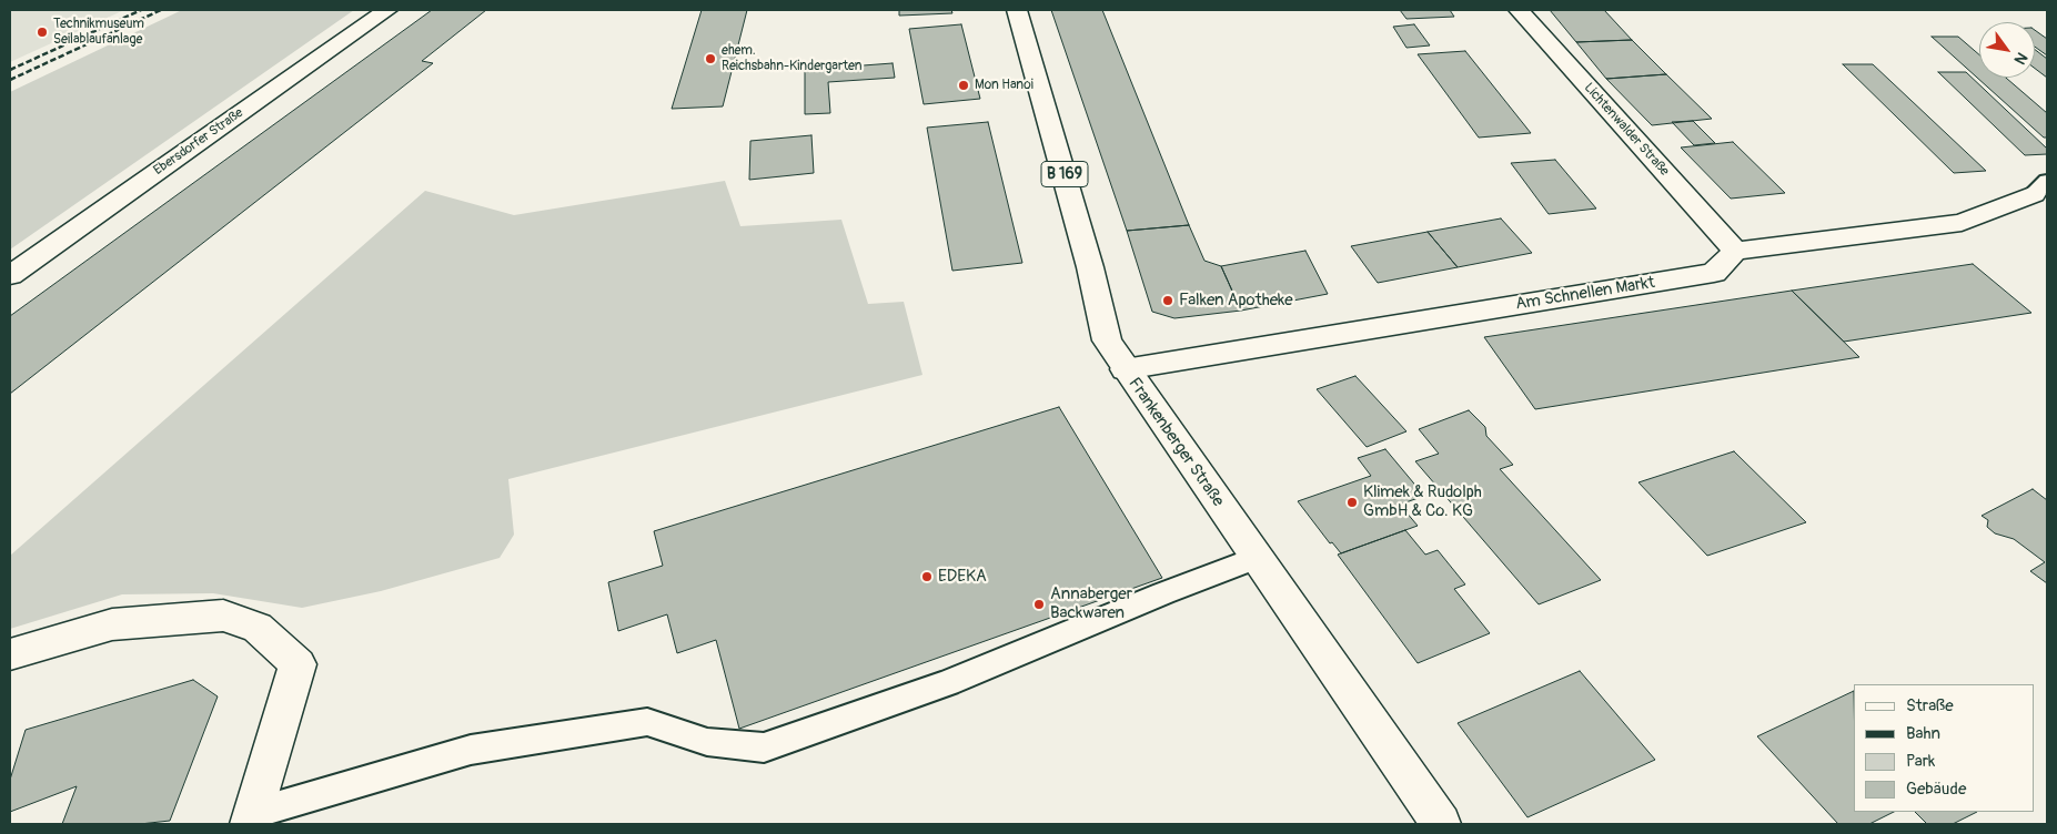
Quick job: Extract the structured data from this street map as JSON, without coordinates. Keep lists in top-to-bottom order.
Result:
{
  "streets": {
    "street": [
      "Lichtenwalder Straße",
      "Ebersdorfer Straße",
      "B 169",
      "Am Schnellen Markt",
      "Frankenberger Straße"
    ]
  },
  "crossings": [
    ["Lichtenwalder Straße", "Am Schnellen Markt"],
    ["Am Schnellen Markt", "Frankenberger Straße"]
  ],
  "places": [
    "Technikmuseum Seilablaufanlage",
    "ehem. Reichsbahn-Kindergarten",
    "Mon Hanoi",
    "Falken Apotheke",
    "Klimek & Rudolph GmbH & Co. KG",
    "EDEKA",
    "Annaberger Backwaren"
  ],
  "legend": [
    "Straße",
    "Bahn",
    "Park",
    "Gebäude"
  ],
  "north": "bottom right"
}
